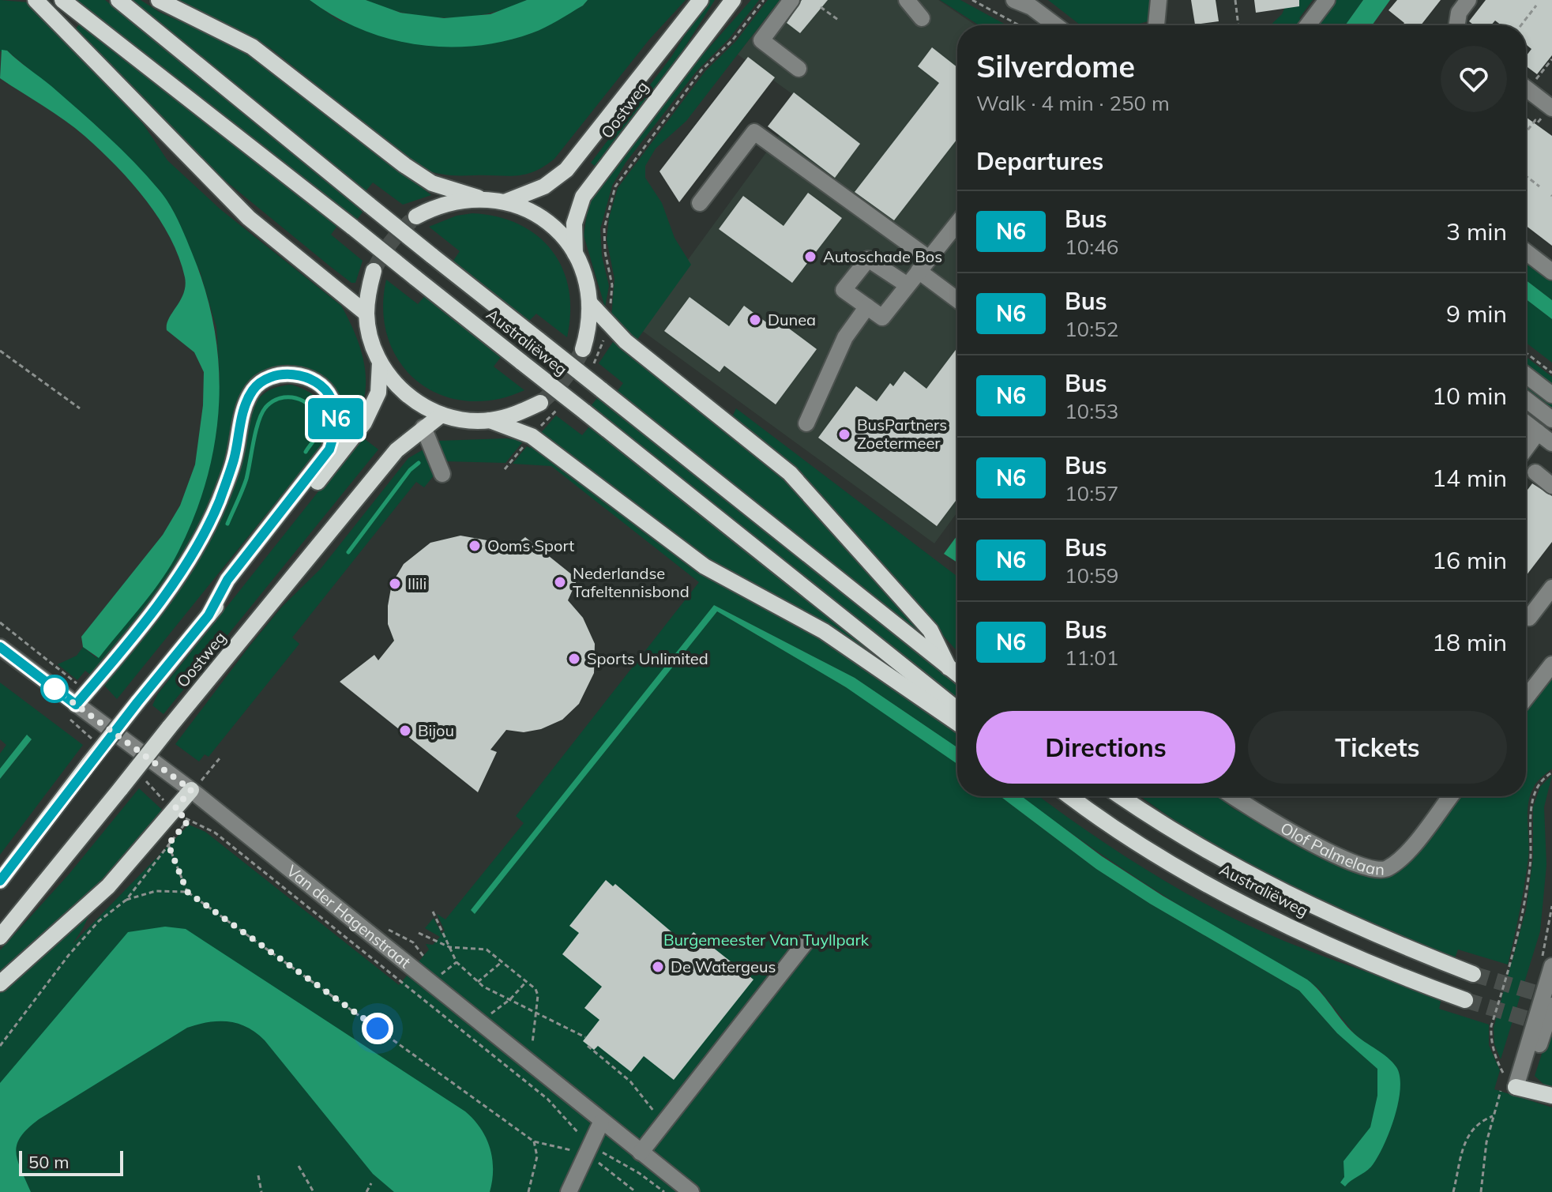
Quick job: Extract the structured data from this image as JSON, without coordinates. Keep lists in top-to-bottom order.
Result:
{
  "streets": {
    "main road": ["Oostweg", "Australiëweg"],
    "street": ["Olof Palmelaan", "Van der Hagenstraat"]
  },
  "parks": ["Burgemeester Van Tuyllpark"],
  "places": [
    "Autoschade Bos",
    "Dunea",
    "BusPartners Zoetermeer",
    "Ooms Sport",
    "Nederlandse Tafeltennisbond",
    "Ilili",
    "Sports Unlimited",
    "Bijou",
    "De Watergeus"
  ],
  "lines": ["bus line N6"],
  "scale_bar": "50 m",
  "page": {
    "on_map": "N6",
    "heading": [
      ["Silverdome", "Walk · 4 min · 250 m"],
      "Departures"
    ],
    "list": [
      {
        "mark": "N6",
        "name": "Bus",
        "note": "10:46",
        "value": "3 min"
      },
      {
        "mark": "N6",
        "name": "Bus",
        "note": "10:52",
        "value": "9 min"
      },
      {
        "mark": "N6",
        "name": "Bus",
        "note": "10:53",
        "value": "10 min"
      },
      {
        "mark": "N6",
        "name": "Bus",
        "note": "10:57",
        "value": "14 min"
      },
      {
        "mark": "N6",
        "name": "Bus",
        "note": "10:59",
        "value": "16 min"
      },
      {
        "mark": "N6",
        "name": "Bus",
        "note": "11:01",
        "value": "18 min"
      }
    ],
    "buttons": ["Directions", "Tickets"],
    "scale": "50 m"
  }
}
